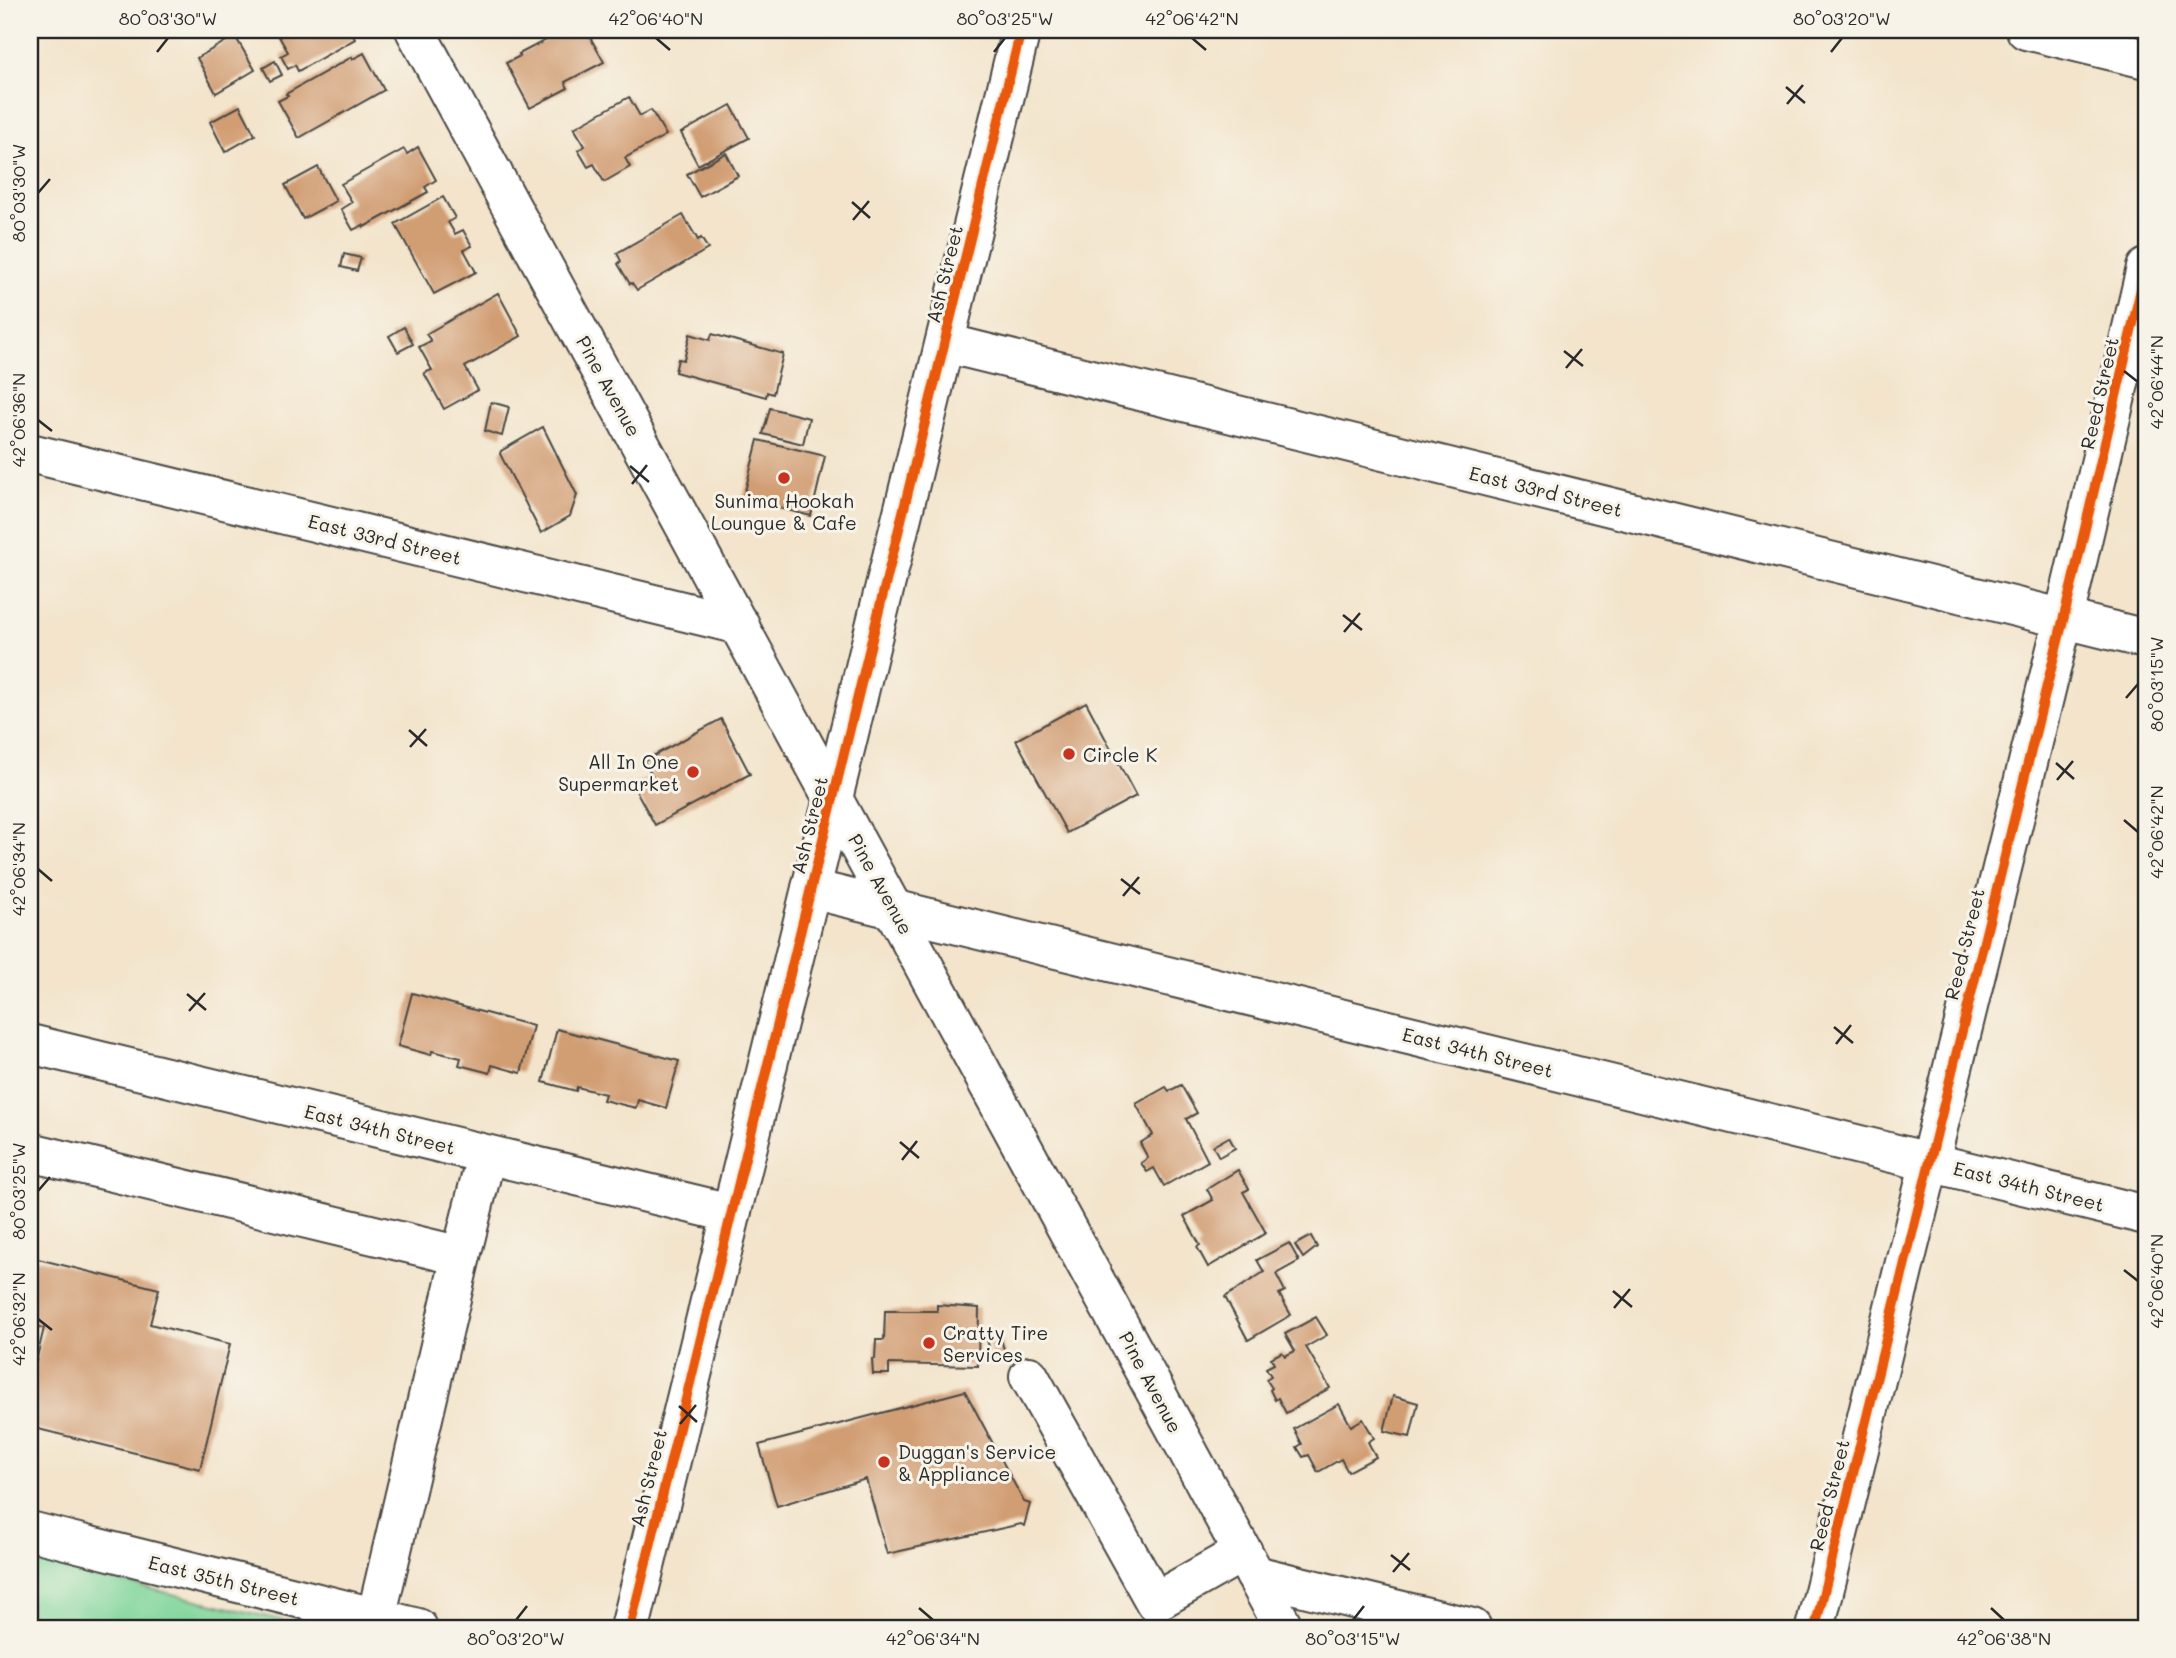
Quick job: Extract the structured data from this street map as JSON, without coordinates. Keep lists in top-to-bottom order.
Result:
{
  "streets": {
    "street": [
      "Ash Street",
      "Pine Avenue",
      "Reed Street",
      "East 33rd Street",
      "East 34th Street",
      "East 35th Street"
    ]
  },
  "crossings": [
    ["Ash Street", "Pine Avenue"],
    ["Ash Street", "East 33rd Street"],
    ["Ash Street", "East 34th Street"],
    ["Pine Avenue", "East 33rd Street"],
    ["Pine Avenue", "East 34th Street"],
    ["Reed Street", "East 33rd Street"],
    ["Reed Street", "East 34th Street"]
  ],
  "places": [
    "Sunima Hookah Loungue & Cafe",
    "Circle K",
    "All In One Supermarket",
    "Cratty Tire Services",
    "Duggan's Service & Appliance"
  ],
  "coordinates": [
    "80°03'30\"W",
    "42°06'40\"N",
    "80°03'25\"W",
    "42°06'42\"N",
    "80°03'20\"W",
    "42°06'44\"N",
    "42°06'36\"N",
    "80°03'15\"W",
    "42°06'34\"N",
    "42°06'32\"N",
    "42°06'38\"N"
  ]
}
